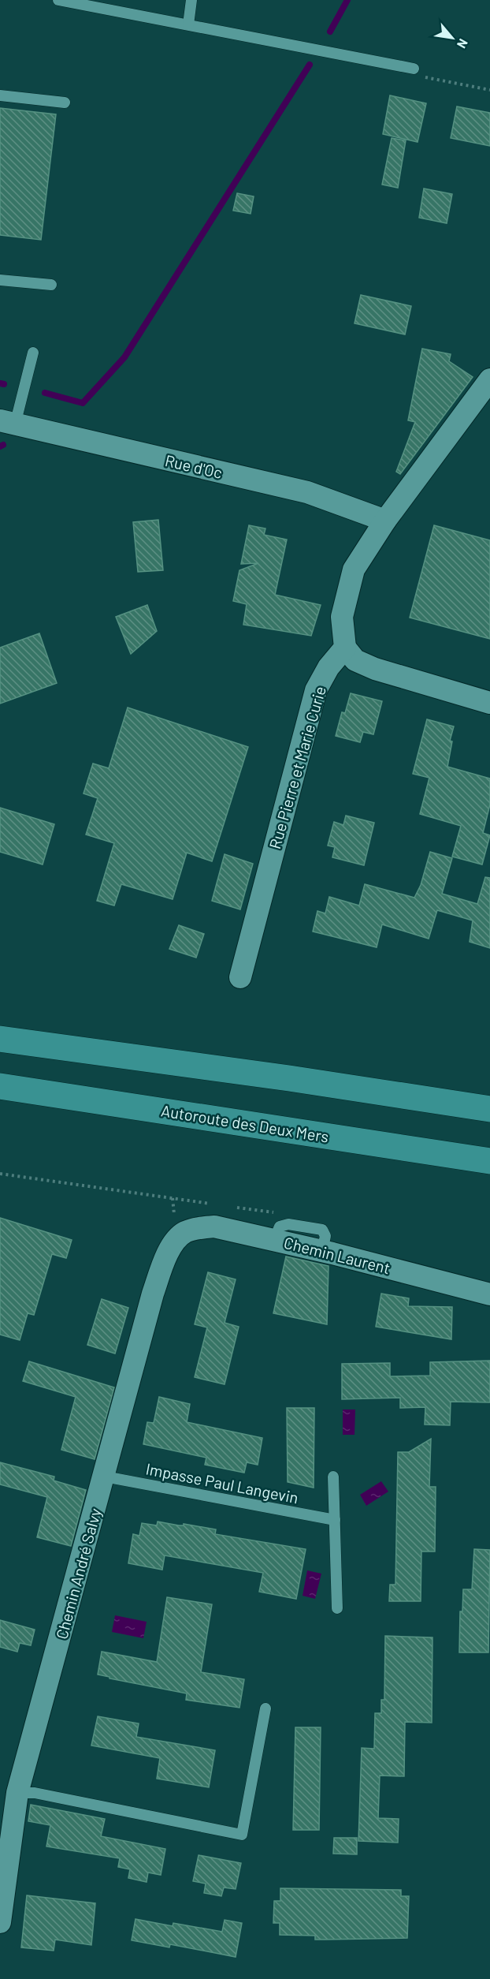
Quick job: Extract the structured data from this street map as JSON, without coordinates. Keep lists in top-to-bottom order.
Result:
{
  "streets": {
    "highway": ["Autoroute des Deux Mers"],
    "street": [
      "Rue d'Oc",
      "Rue Pierre et Marie Curie",
      "Chemin Laurent",
      "Chemin André Salvy"
    ],
    "lane": ["Impasse Paul Langevin"]
  },
  "crossings": [
    ["Chemin Laurent", "Chemin André Salvy"],
    ["Impasse Paul Langevin", "Chemin André Salvy"]
  ],
  "north": "bottom right"
}
